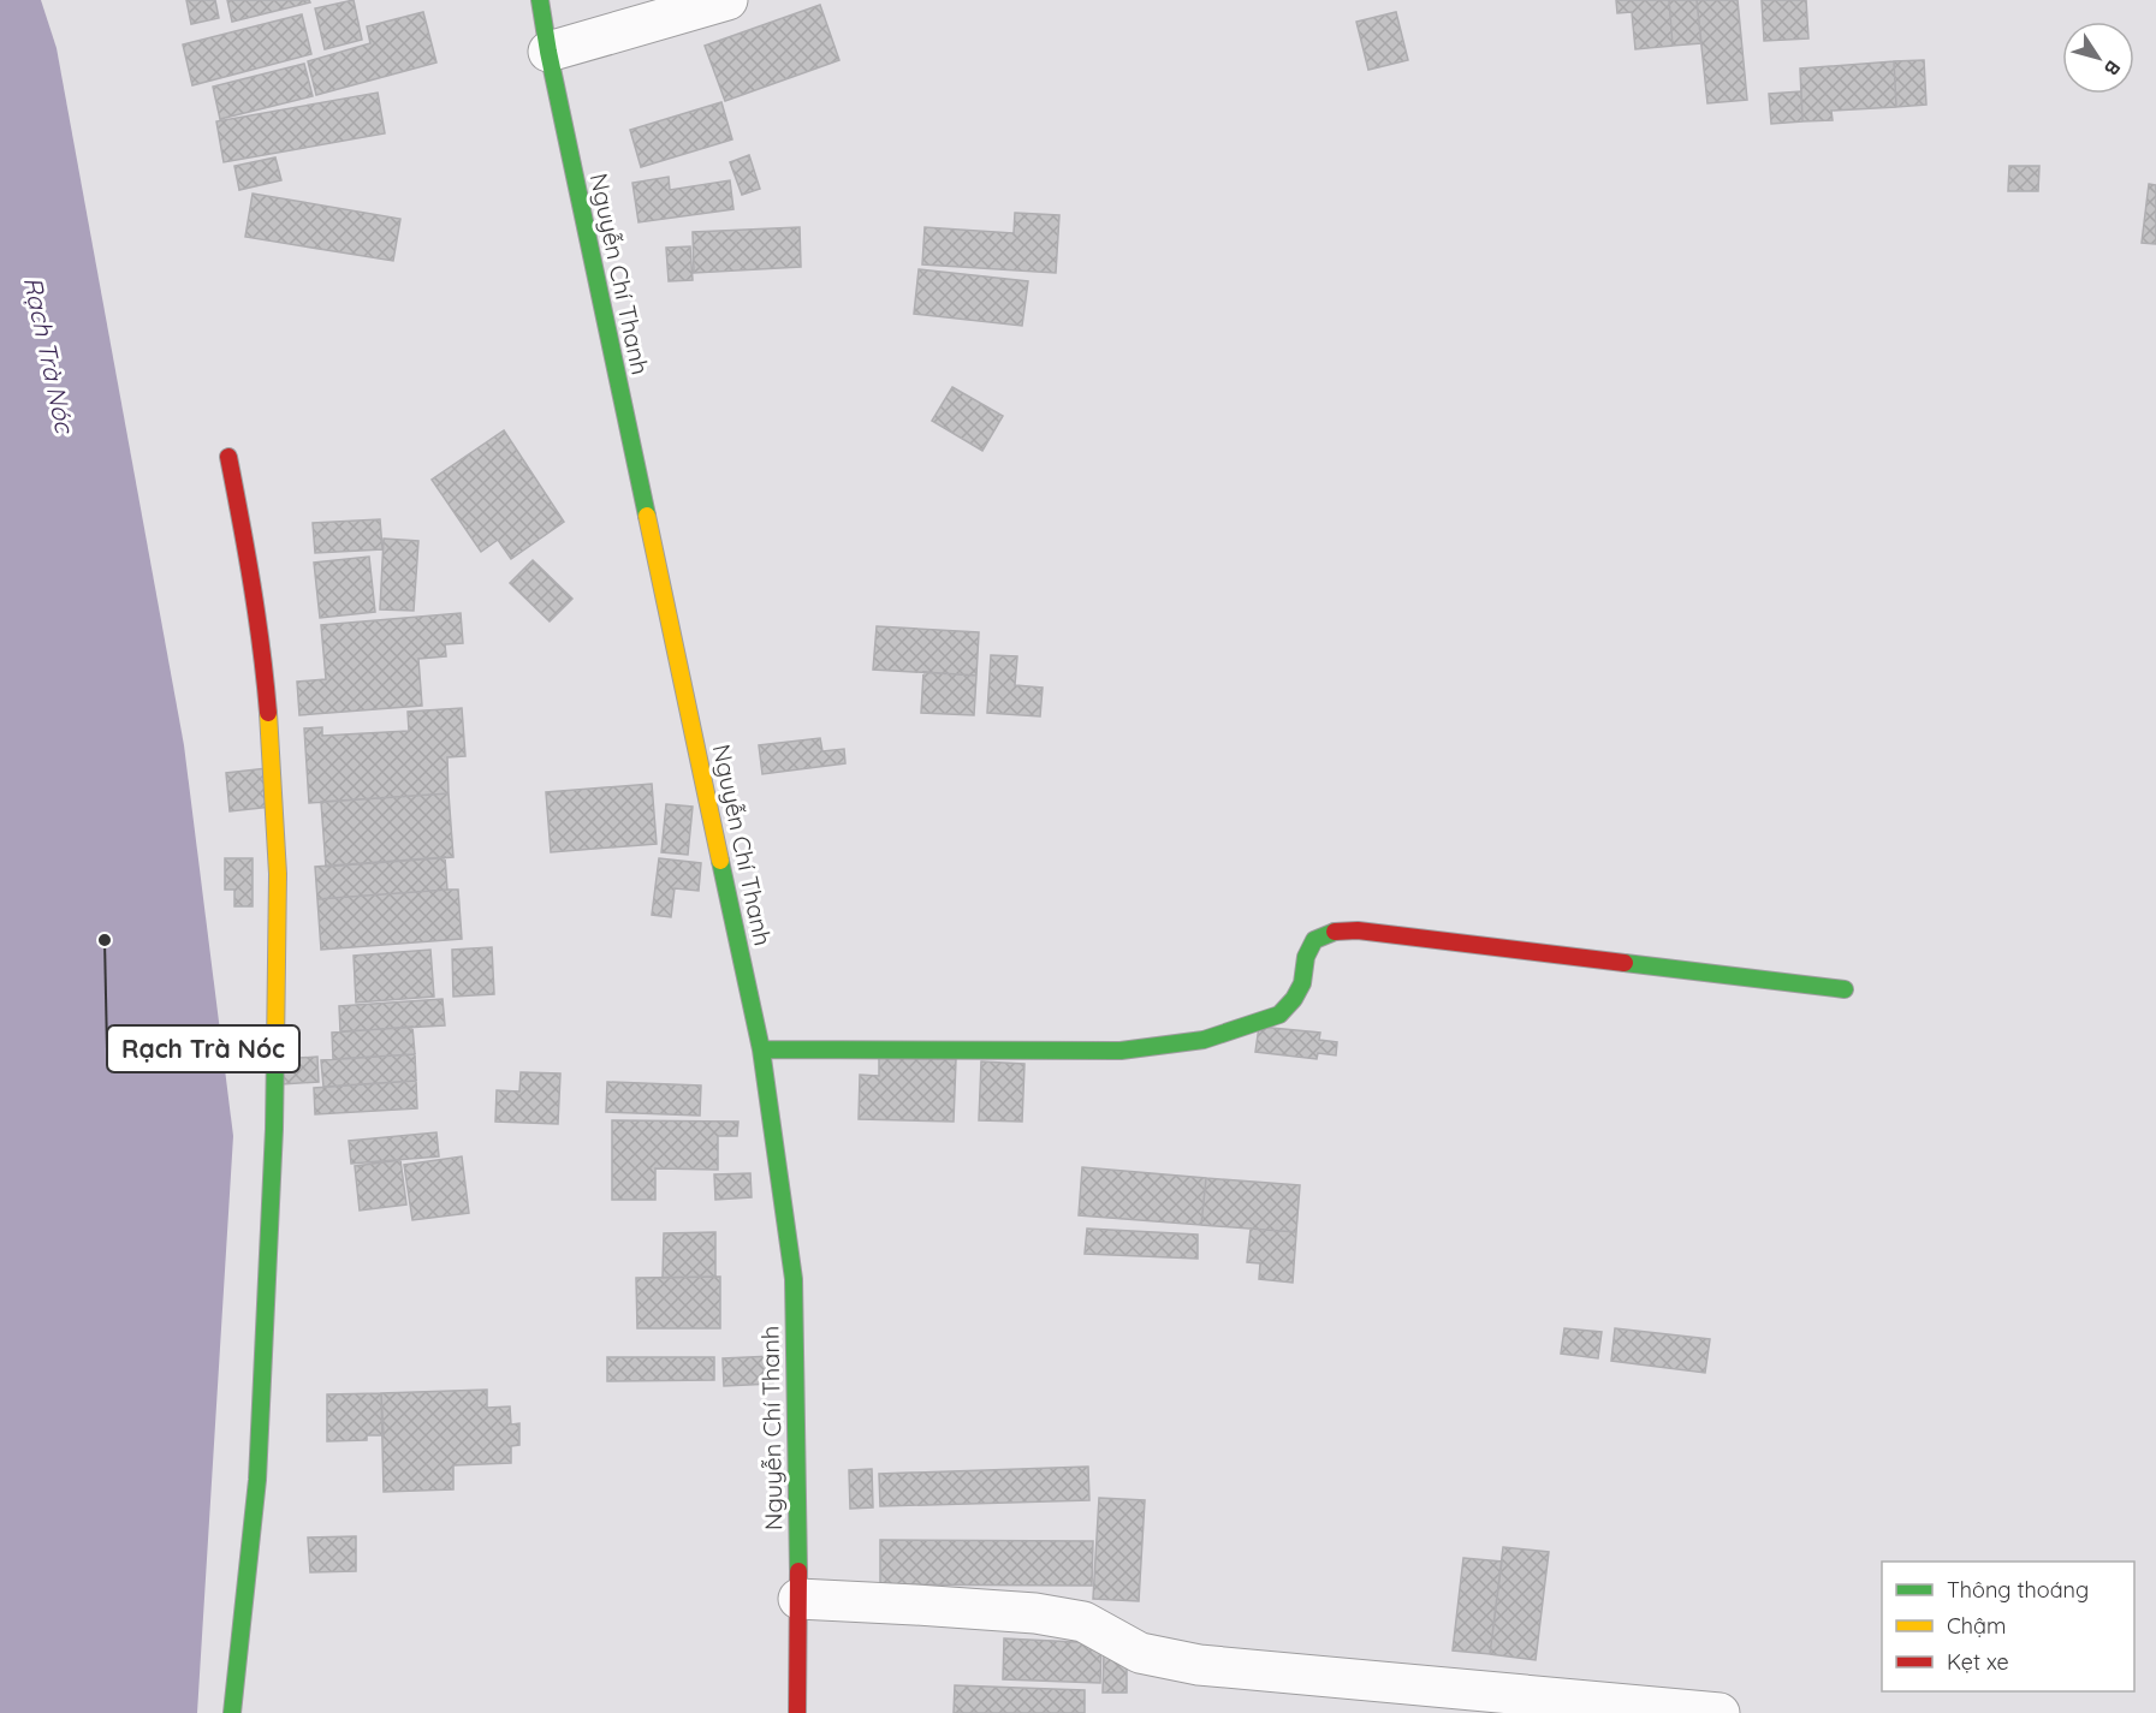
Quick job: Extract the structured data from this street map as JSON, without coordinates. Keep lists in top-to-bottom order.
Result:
{
  "streets": {
    "street": ["Nguyễn Chí Thanh"]
  },
  "water": ["Rạch Trà Nóc"],
  "places": ["Rạch Trà Nóc"],
  "legend": ["Thông thoáng", "Chậm", "Kẹt xe"],
  "north": "bottom right"
}
